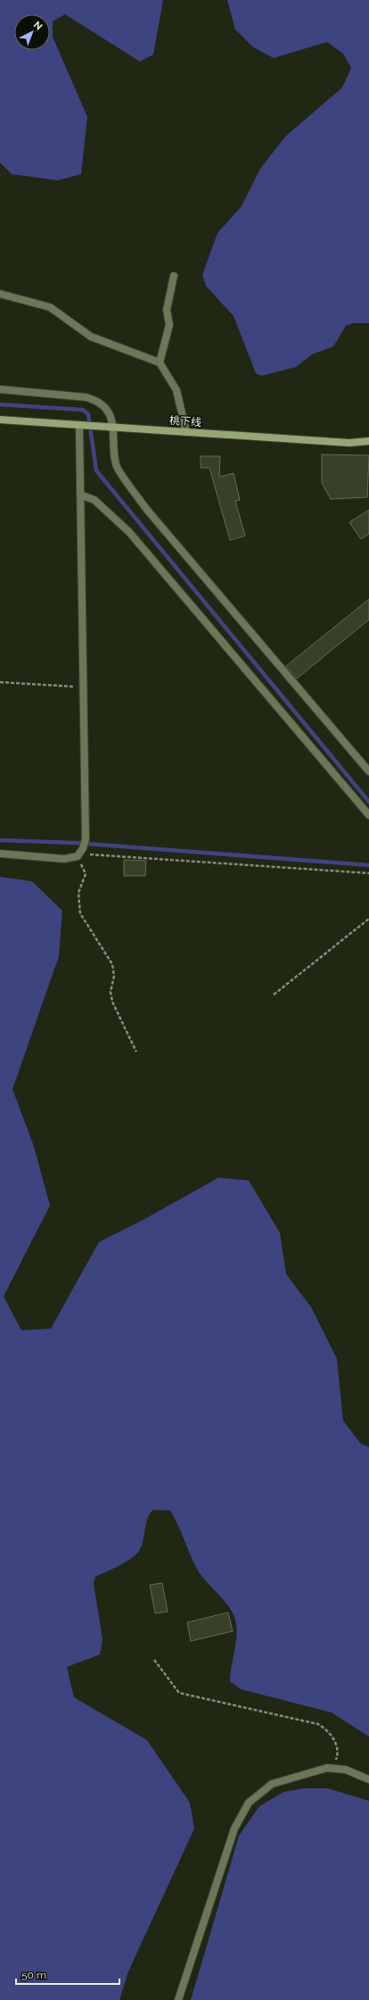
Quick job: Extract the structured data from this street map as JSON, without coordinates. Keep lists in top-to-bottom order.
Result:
{
  "streets": {
    "main road": ["桃下线"]
  },
  "scale_bar": "50 m",
  "north": "top right"
}
